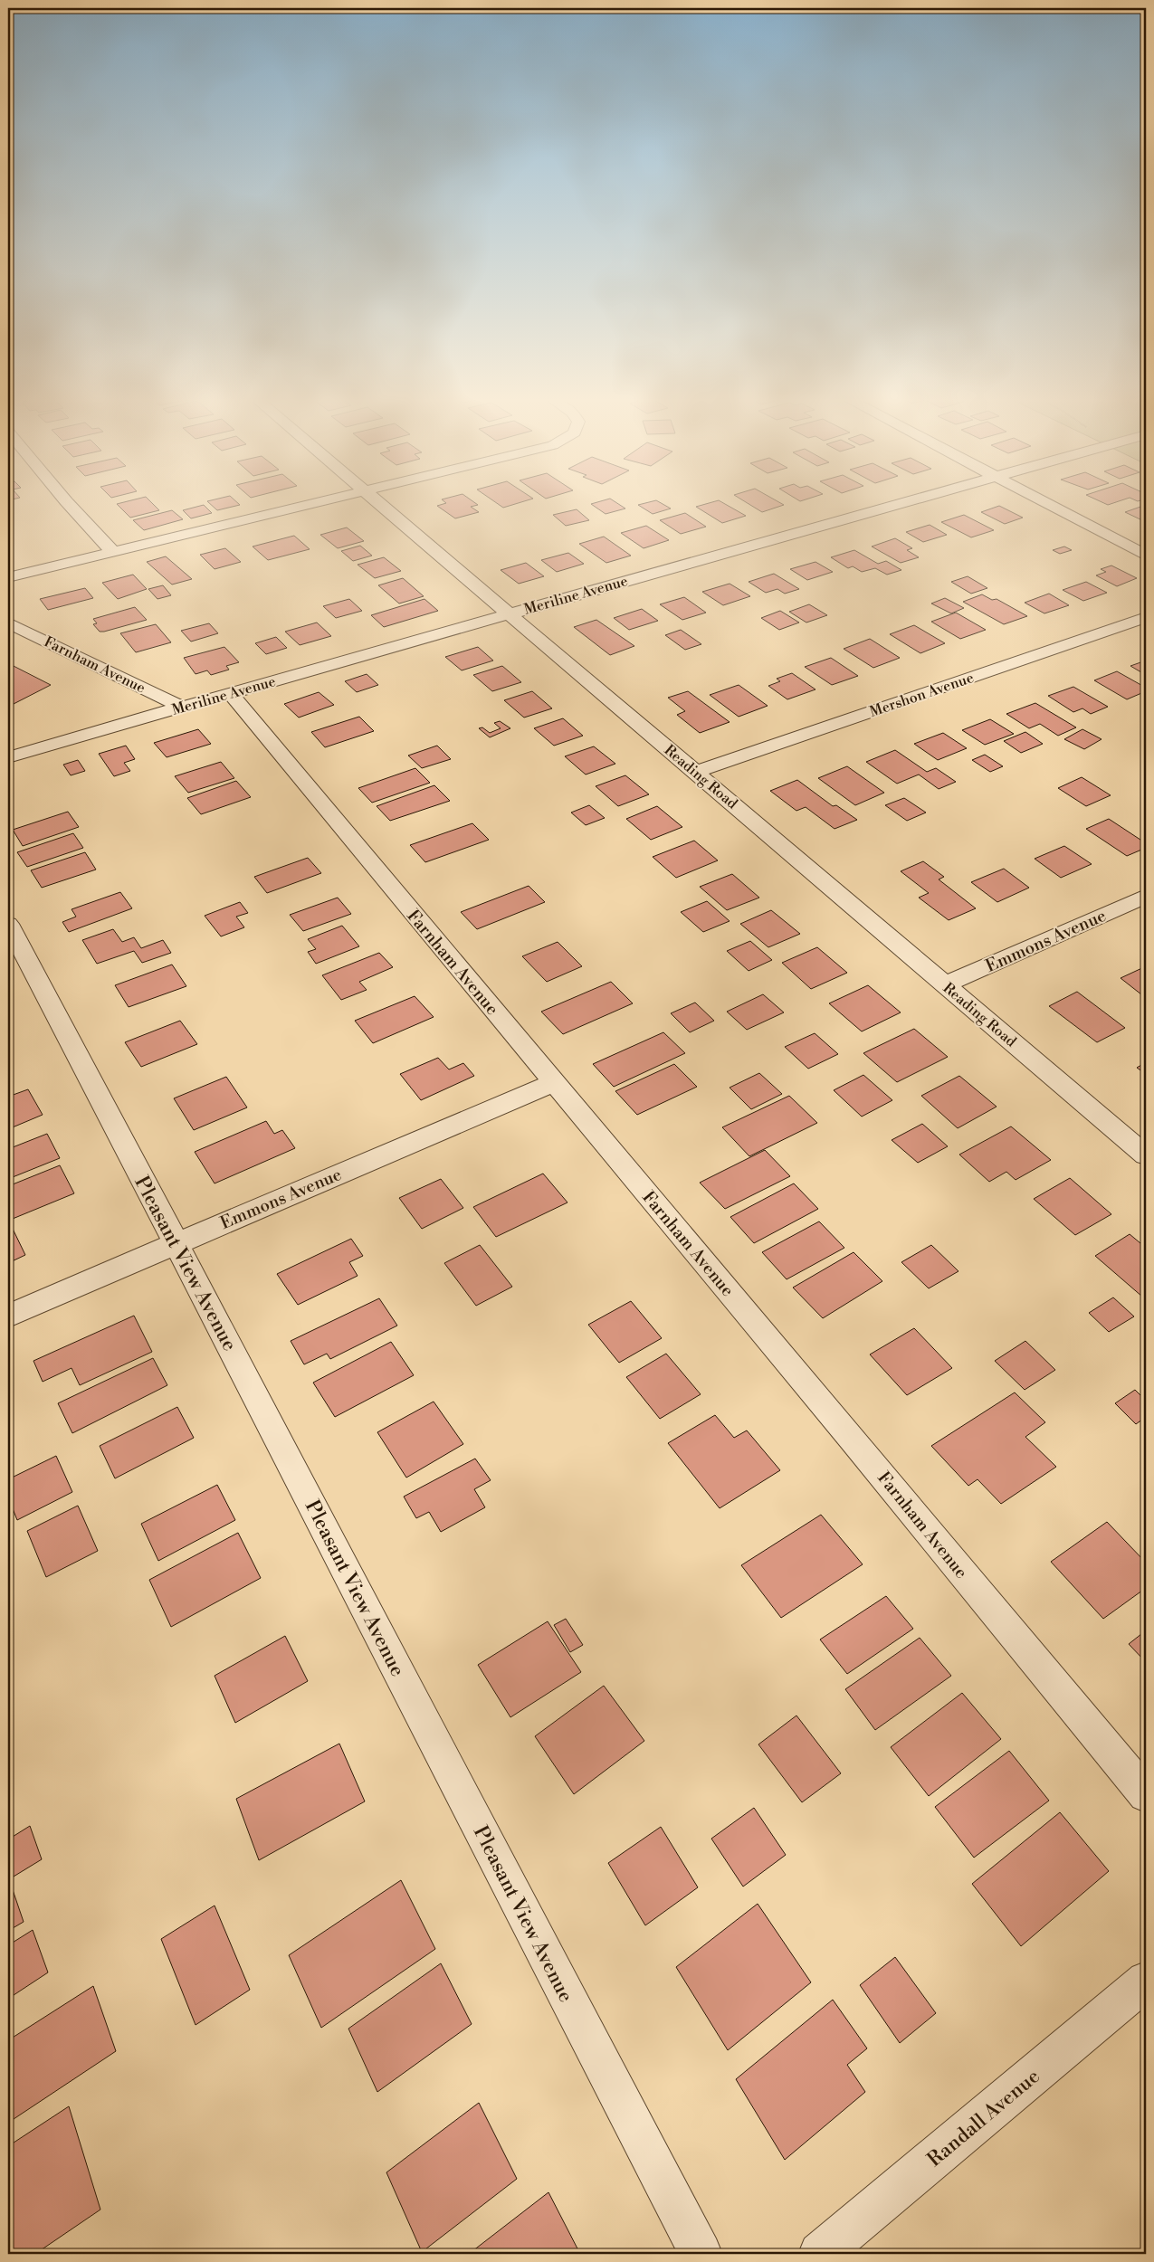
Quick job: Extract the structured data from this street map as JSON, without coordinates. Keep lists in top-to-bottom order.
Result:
{
  "streets": {
    "street": [
      "Meriline Avenue",
      "Farnham Avenue",
      "Mershon Avenue",
      "Reading Road",
      "Emmons Avenue",
      "Pleasant View Avenue",
      "Randall Avenue"
    ]
  },
  "crossings": [
    ["Meriline Avenue", "Farnham Avenue"],
    ["Meriline Avenue", "Reading Road"],
    ["Farnham Avenue", "Emmons Avenue"],
    ["Mershon Avenue", "Reading Road"],
    ["Reading Road", "Emmons Avenue"],
    ["Emmons Avenue", "Pleasant View Avenue"]
  ]
}
